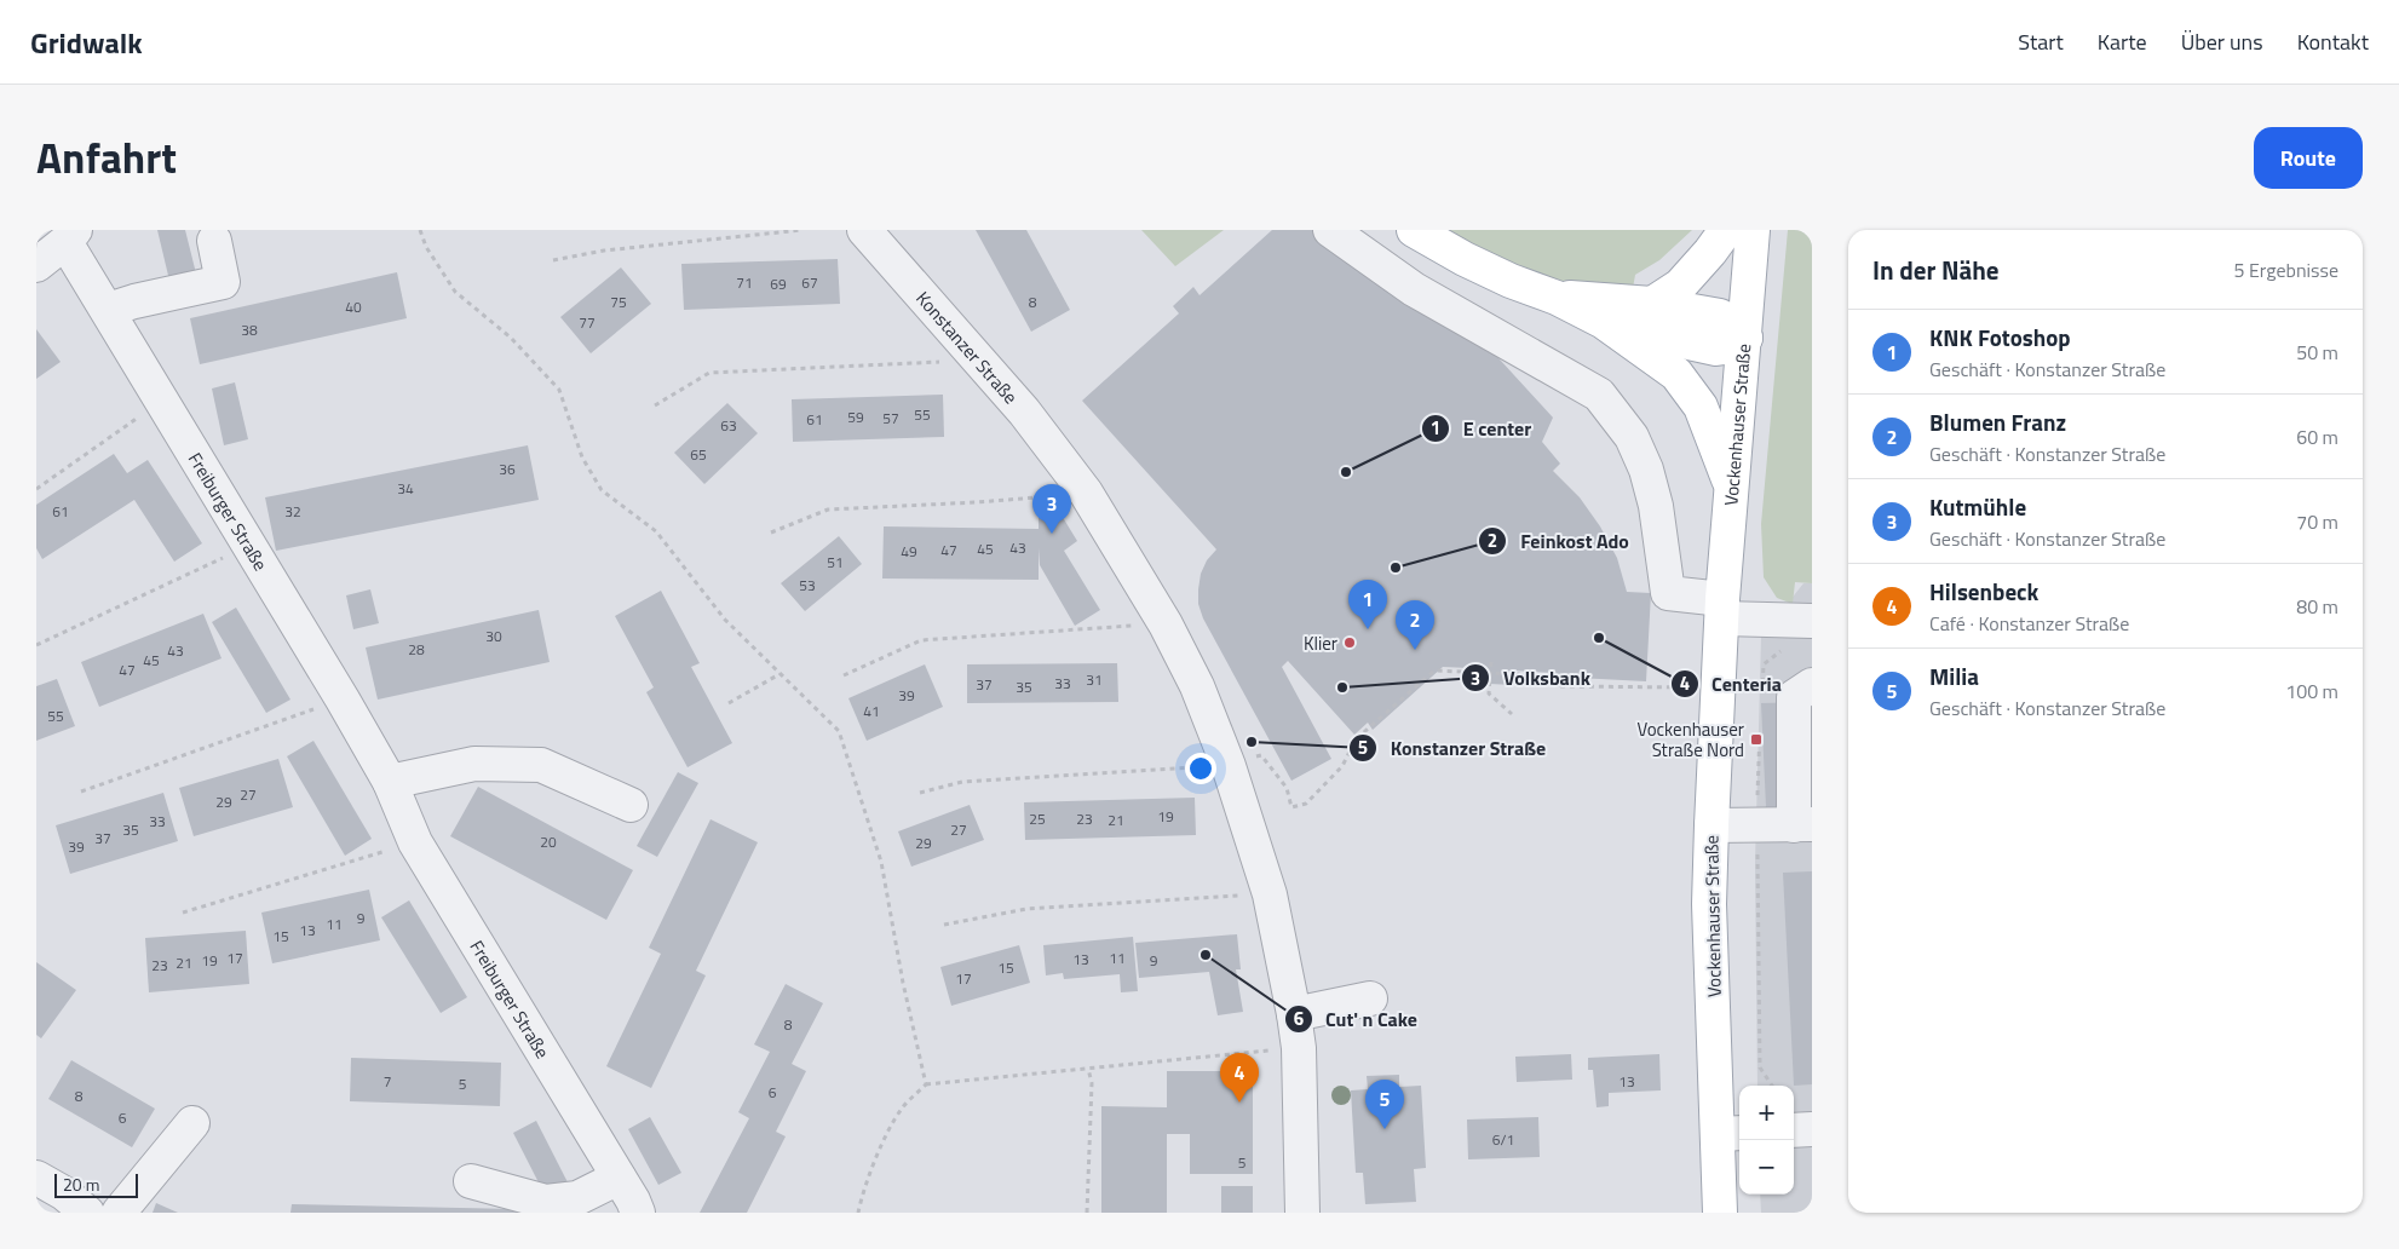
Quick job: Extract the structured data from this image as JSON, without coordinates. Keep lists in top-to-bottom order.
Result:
{
  "streets": {
    "main road": ["Vockenhauser Straße"],
    "street": ["Konstanzer Straße", "Freiburger Straße"]
  },
  "places": {
    "other": [
      "E center",
      "Feinkost Ado",
      "Centeria",
      "Klier",
      "Volksbank",
      "Konstanzer Straße",
      "Cut' n Cake"
    ],
    "transit": ["Vockenhauser Straße Nord"]
  },
  "house_numbers": [
    "71",
    "67",
    "69",
    "75",
    "8",
    "40",
    "77",
    "38",
    "55",
    "59",
    "57",
    "61",
    "63",
    "65",
    "36",
    "34",
    "61",
    "32",
    "43",
    "45",
    "47",
    "49",
    "51",
    "53",
    "30",
    "28",
    "43",
    "45",
    "47",
    "31",
    "33",
    "37",
    "35",
    "39",
    "41",
    "55",
    "27",
    "29",
    "19",
    "25",
    "23",
    "21",
    "33",
    "35",
    "27",
    "37",
    "20",
    "29",
    "39",
    "9",
    "11",
    "13",
    "15",
    "17",
    "11",
    "13",
    "19",
    "9",
    "21",
    "23",
    "15",
    "17",
    "8",
    "7",
    "13",
    "5",
    "6",
    "8",
    "6",
    "6/1",
    "5"
  ],
  "scale_bar": "20 m",
  "page": {
    "header": "Gridwalk",
    "nav": [
      "Start",
      "Karte",
      "Über uns",
      "Kontakt"
    ],
    "title": "Anfahrt",
    "buttons": "Route",
    "heading": ["In der Nähe", "5 Ergebnisse"],
    "list": [
      {
        "mark": "1",
        "name": "KNK Fotoshop",
        "note": "Geschäft · Konstanzer Straße",
        "value": "50 m"
      },
      {
        "mark": "2",
        "name": "Blumen Franz",
        "note": "Geschäft · Konstanzer Straße",
        "value": "60 m"
      },
      {
        "mark": "3",
        "name": "Kutmühle",
        "note": "Geschäft · Konstanzer Straße",
        "value": "70 m"
      },
      {
        "mark": "4",
        "name": "Hilsenbeck",
        "note": "Café · Konstanzer Straße",
        "value": "80 m"
      },
      {
        "mark": "5",
        "name": "Milia",
        "note": "Geschäft · Konstanzer Straße",
        "value": "100 m"
      }
    ],
    "pins": [
      "3",
      "1",
      "2",
      "4",
      "5"
    ],
    "map_buttons": ["+", "−"],
    "scale": "20 m"
  }
}
